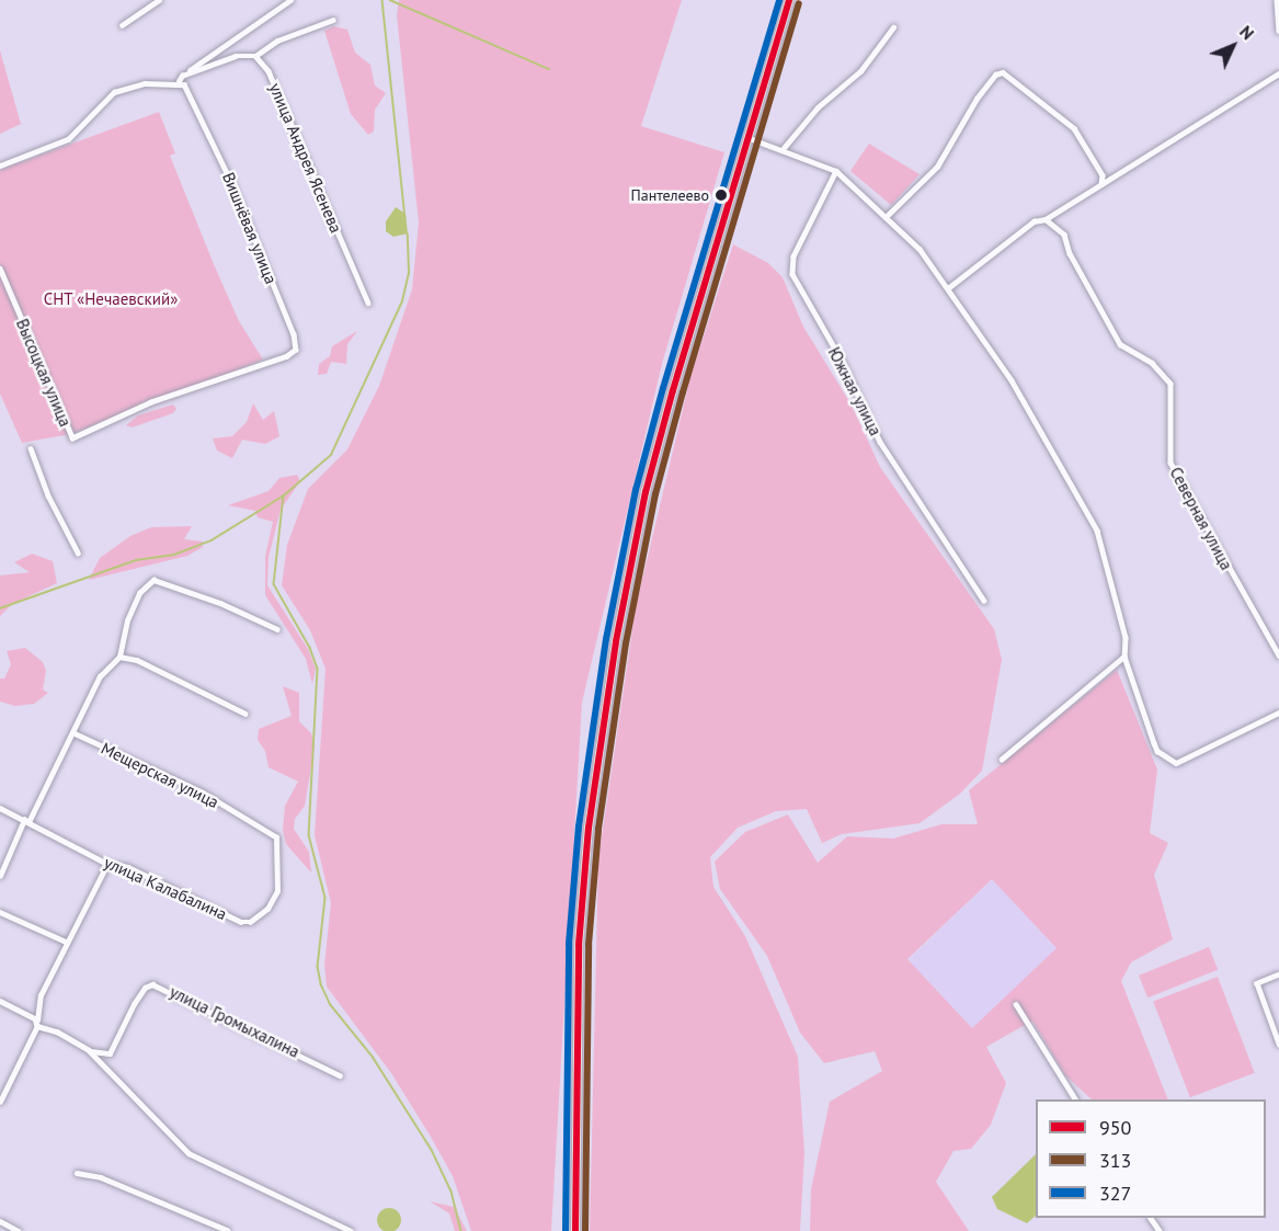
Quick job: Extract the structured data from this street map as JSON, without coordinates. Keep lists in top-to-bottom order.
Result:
{
  "streets": {
    "street": [
      "улица Андрея Ясенева",
      "Вишнёвая улица",
      "Высоцкая улица",
      "Южная улица",
      "Северная улица",
      "Мещерская улица",
      "улица Калабалина",
      "улица Громыхалина"
    ]
  },
  "crossings": [
    ["Вишнёвая улица", "Высоцкая улица"],
    ["Мещерская улица", "улица Калабалина"]
  ],
  "parks": ["СНТ «Нечаевский»"],
  "places": ["Пантелеево"],
  "lines": ["transit line 950", "transit line 327", "transit line 313"],
  "legend": ["950", "313", "327"],
  "north": "top right"
}
